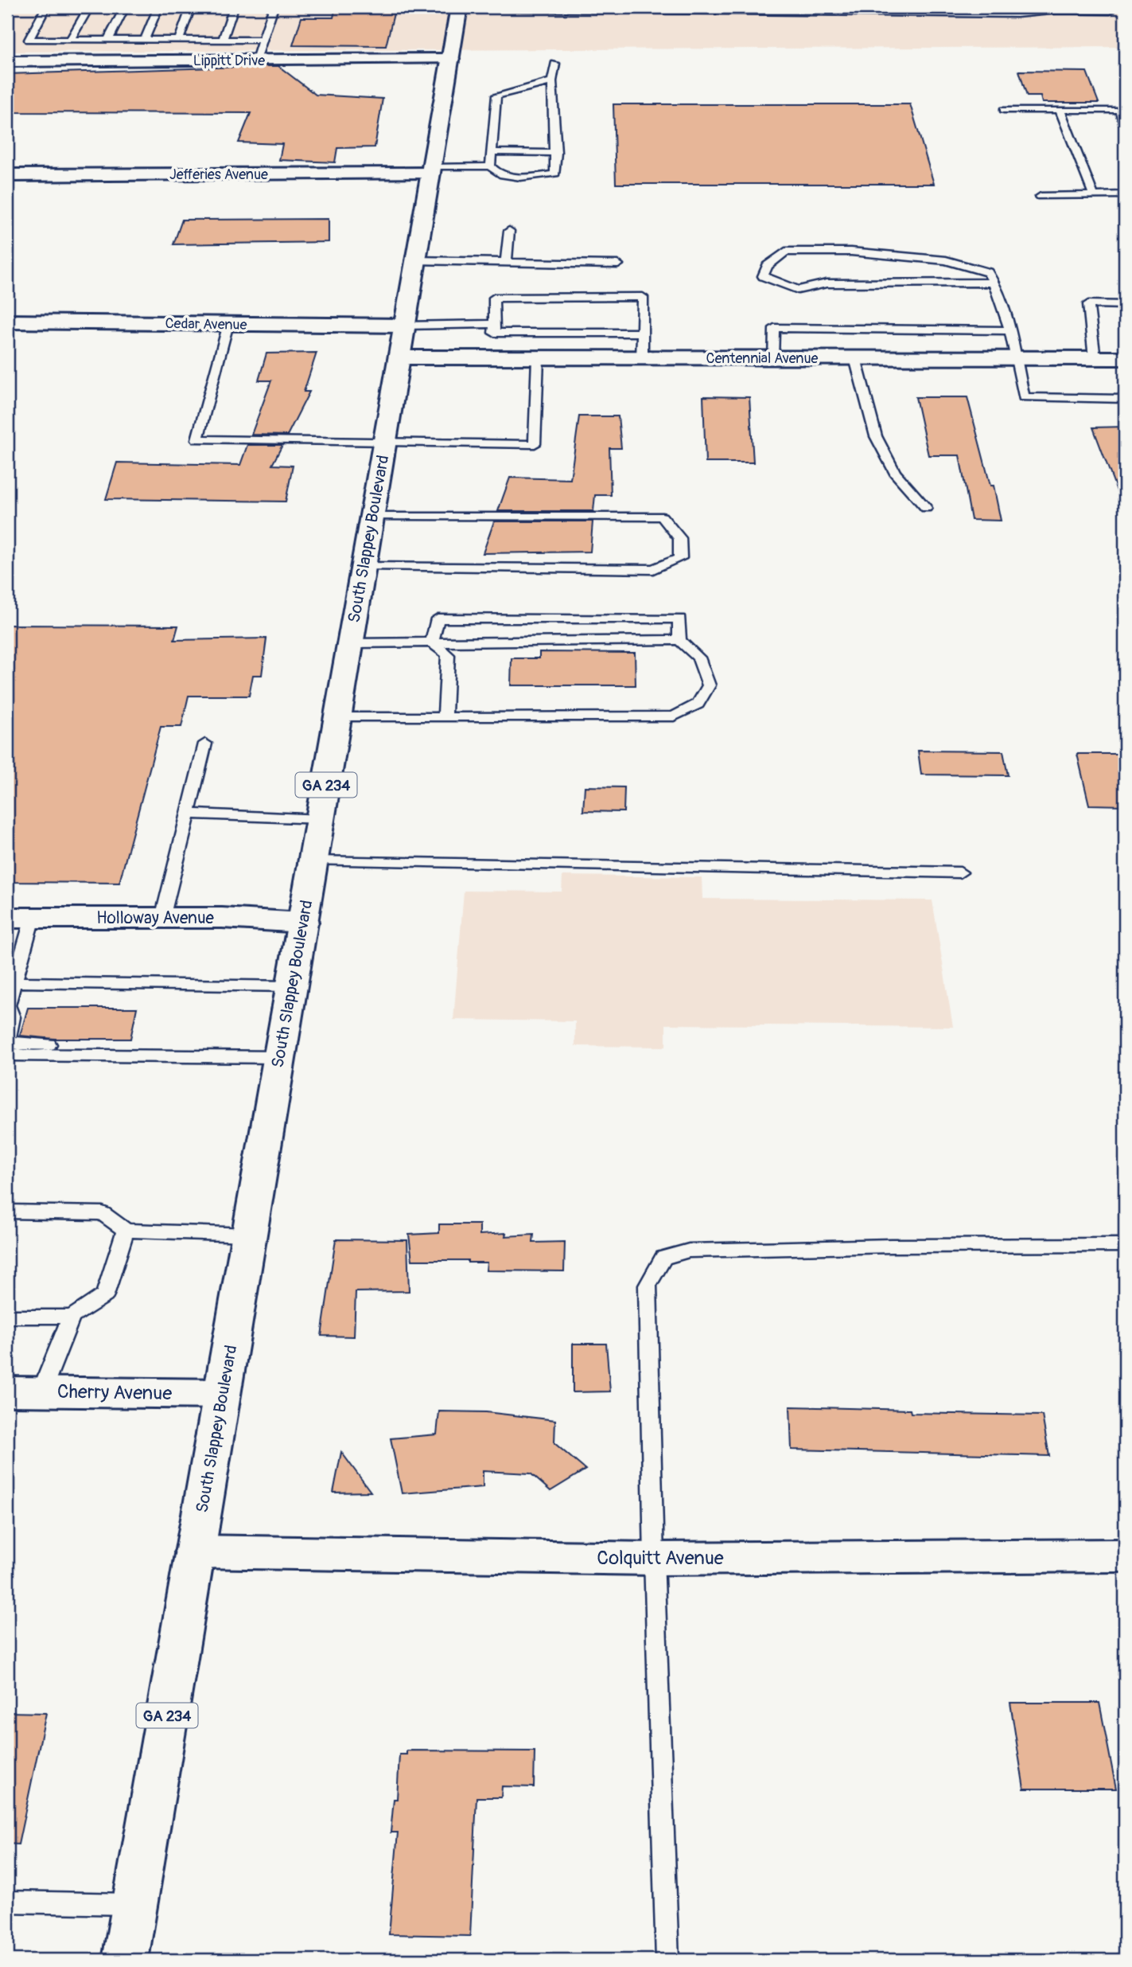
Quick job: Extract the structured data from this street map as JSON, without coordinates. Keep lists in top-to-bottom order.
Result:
{
  "streets": {
    "street": [
      "Lippitt Drive",
      "Jefferies Avenue",
      "Cedar Avenue",
      "Centennial Avenue",
      "South Slappey Boulevard",
      "GA 234",
      "Holloway Avenue",
      "Cherry Avenue",
      "Colquitt Avenue"
    ]
  },
  "crossings": [
    ["Lippitt Drive", "South Slappey Boulevard"],
    ["Jefferies Avenue", "South Slappey Boulevard"],
    ["Cedar Avenue", "South Slappey Boulevard"],
    ["Centennial Avenue", "South Slappey Boulevard"],
    ["South Slappey Boulevard", "Holloway Avenue"],
    ["South Slappey Boulevard", "Cherry Avenue"],
    ["South Slappey Boulevard", "Colquitt Avenue"]
  ]
}
